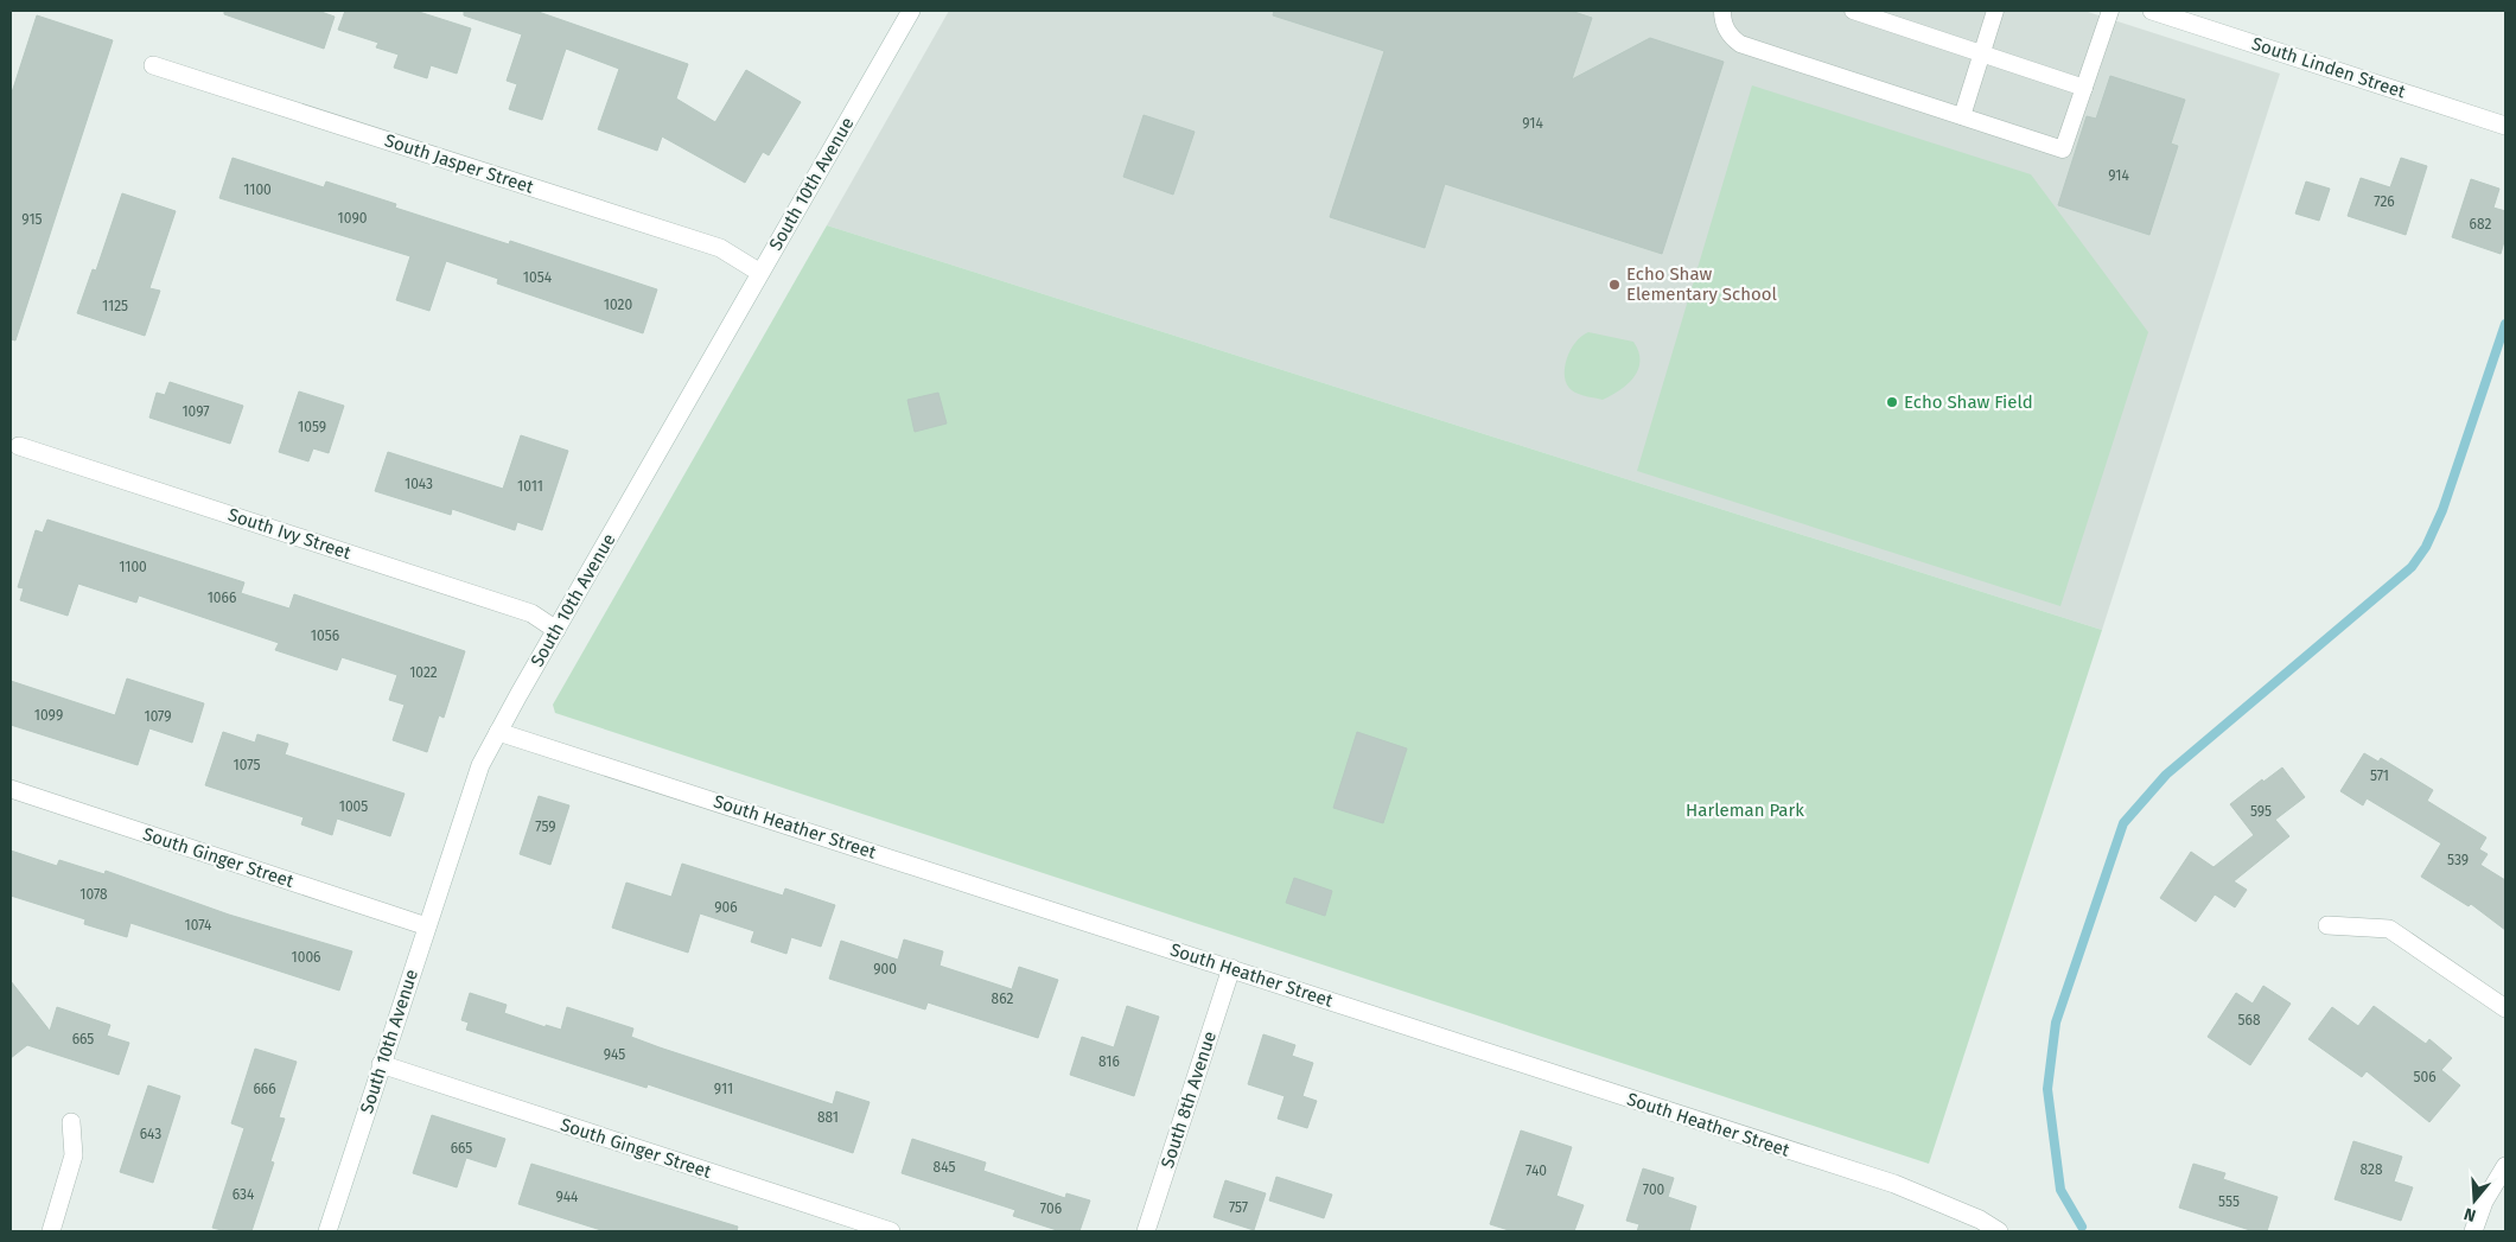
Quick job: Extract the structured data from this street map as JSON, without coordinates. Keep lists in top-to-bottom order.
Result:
{
  "streets": {
    "street": [
      "South Linden Street",
      "South Jasper Street",
      "South 10th Avenue",
      "South Ivy Street",
      "South Heather Street",
      "South Ginger Street",
      "South 8th Avenue"
    ]
  },
  "crossings": [
    ["South Jasper Street", "South 10th Avenue"],
    ["South 10th Avenue", "South Ivy Street"],
    ["South 10th Avenue", "South Heather Street"],
    ["South 10th Avenue", "South Ginger Street"],
    ["South Heather Street", "South 8th Avenue"]
  ],
  "parks": ["Harleman Park"],
  "places": ["Echo Shaw Elementary School", "Echo Shaw Field"],
  "house_numbers": [
    "914",
    "914",
    "1100",
    "726",
    "1090",
    "915",
    "682",
    "1054",
    "1020",
    "1125",
    "1097",
    "1059",
    "1043",
    "1011",
    "1100",
    "1066",
    "1056",
    "1022",
    "1099",
    "1079",
    "1075",
    "571",
    "1005",
    "595",
    "759",
    "539",
    "1078",
    "906",
    "1074",
    "1006",
    "900",
    "862",
    "568",
    "665",
    "945",
    "816",
    "506",
    "666",
    "911",
    "881",
    "643",
    "665",
    "845",
    "828",
    "740",
    "700",
    "634",
    "944",
    "555",
    "757",
    "706"
  ],
  "north": "bottom"
}
